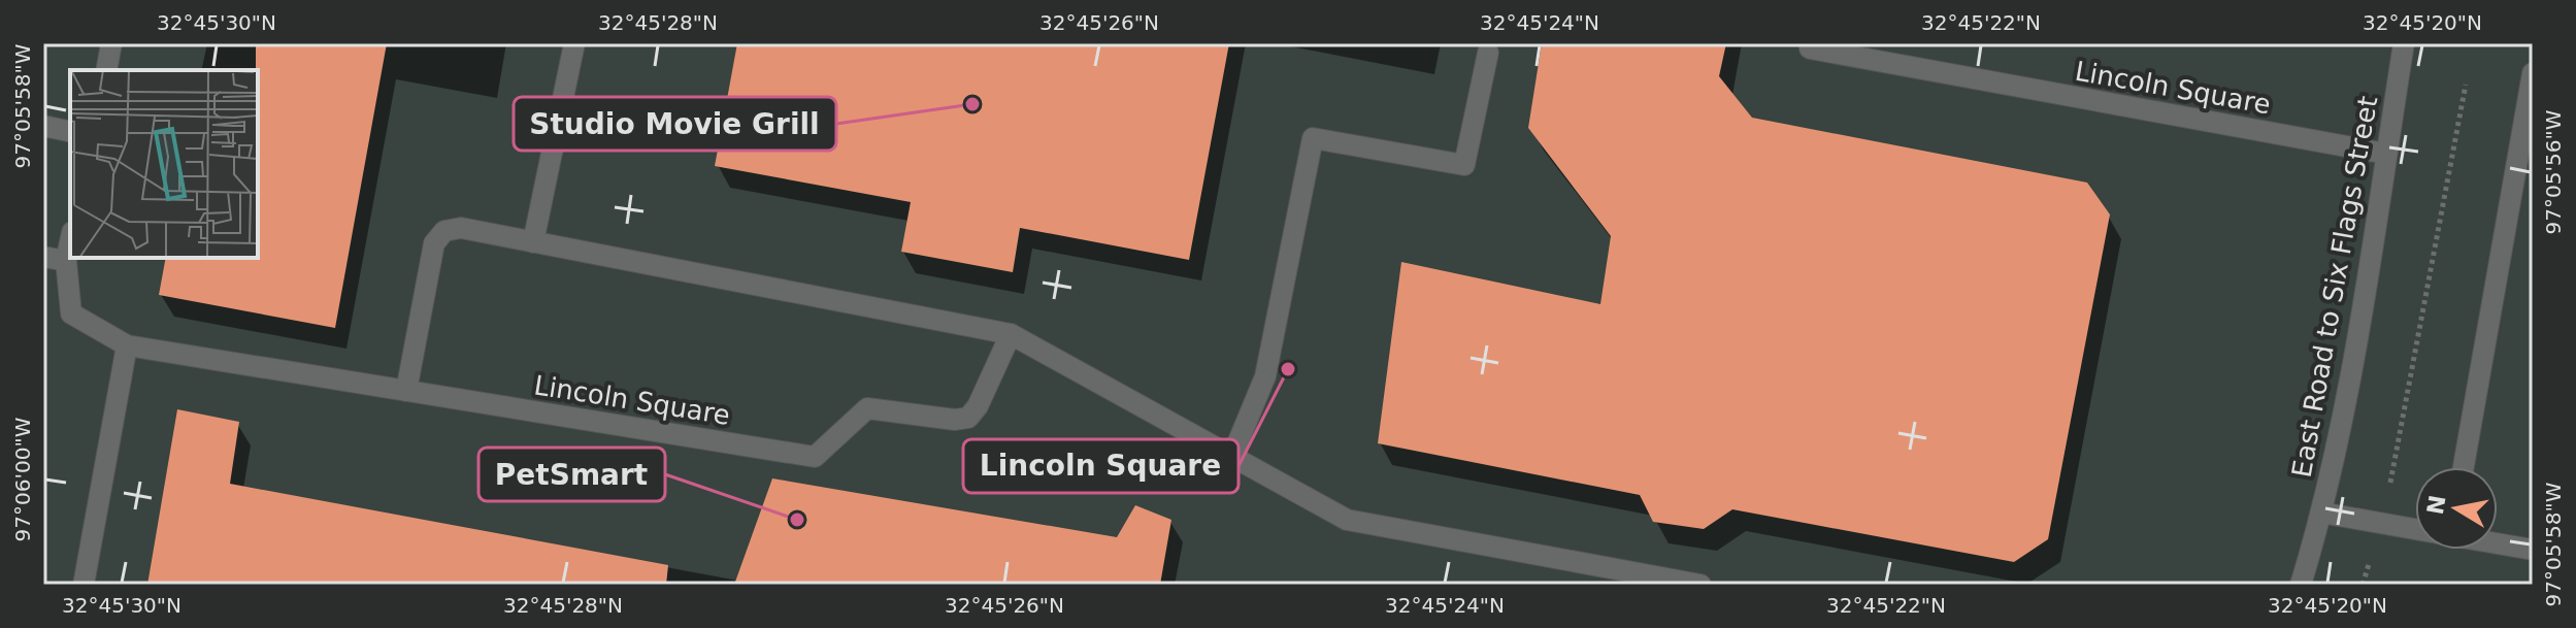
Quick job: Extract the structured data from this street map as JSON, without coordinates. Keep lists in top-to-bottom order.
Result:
{
  "streets": {
    "street": ["Lincoln Square", "East Road to Six Flags Street"]
  },
  "crossings": [
    ["Lincoln Square", "East Road to Six Flags Street"]
  ],
  "places": ["Studio Movie Grill", "Lincoln Square", "PetSmart"],
  "north": "left",
  "coordinates": [
    "32°45'30\"N",
    "32°45'28\"N",
    "32°45'26\"N",
    "32°45'24\"N",
    "32°45'22\"N",
    "32°45'20\"N",
    "97°05'58\"W",
    "97°05'56\"W",
    "97°06'00\"W"
  ]
}
